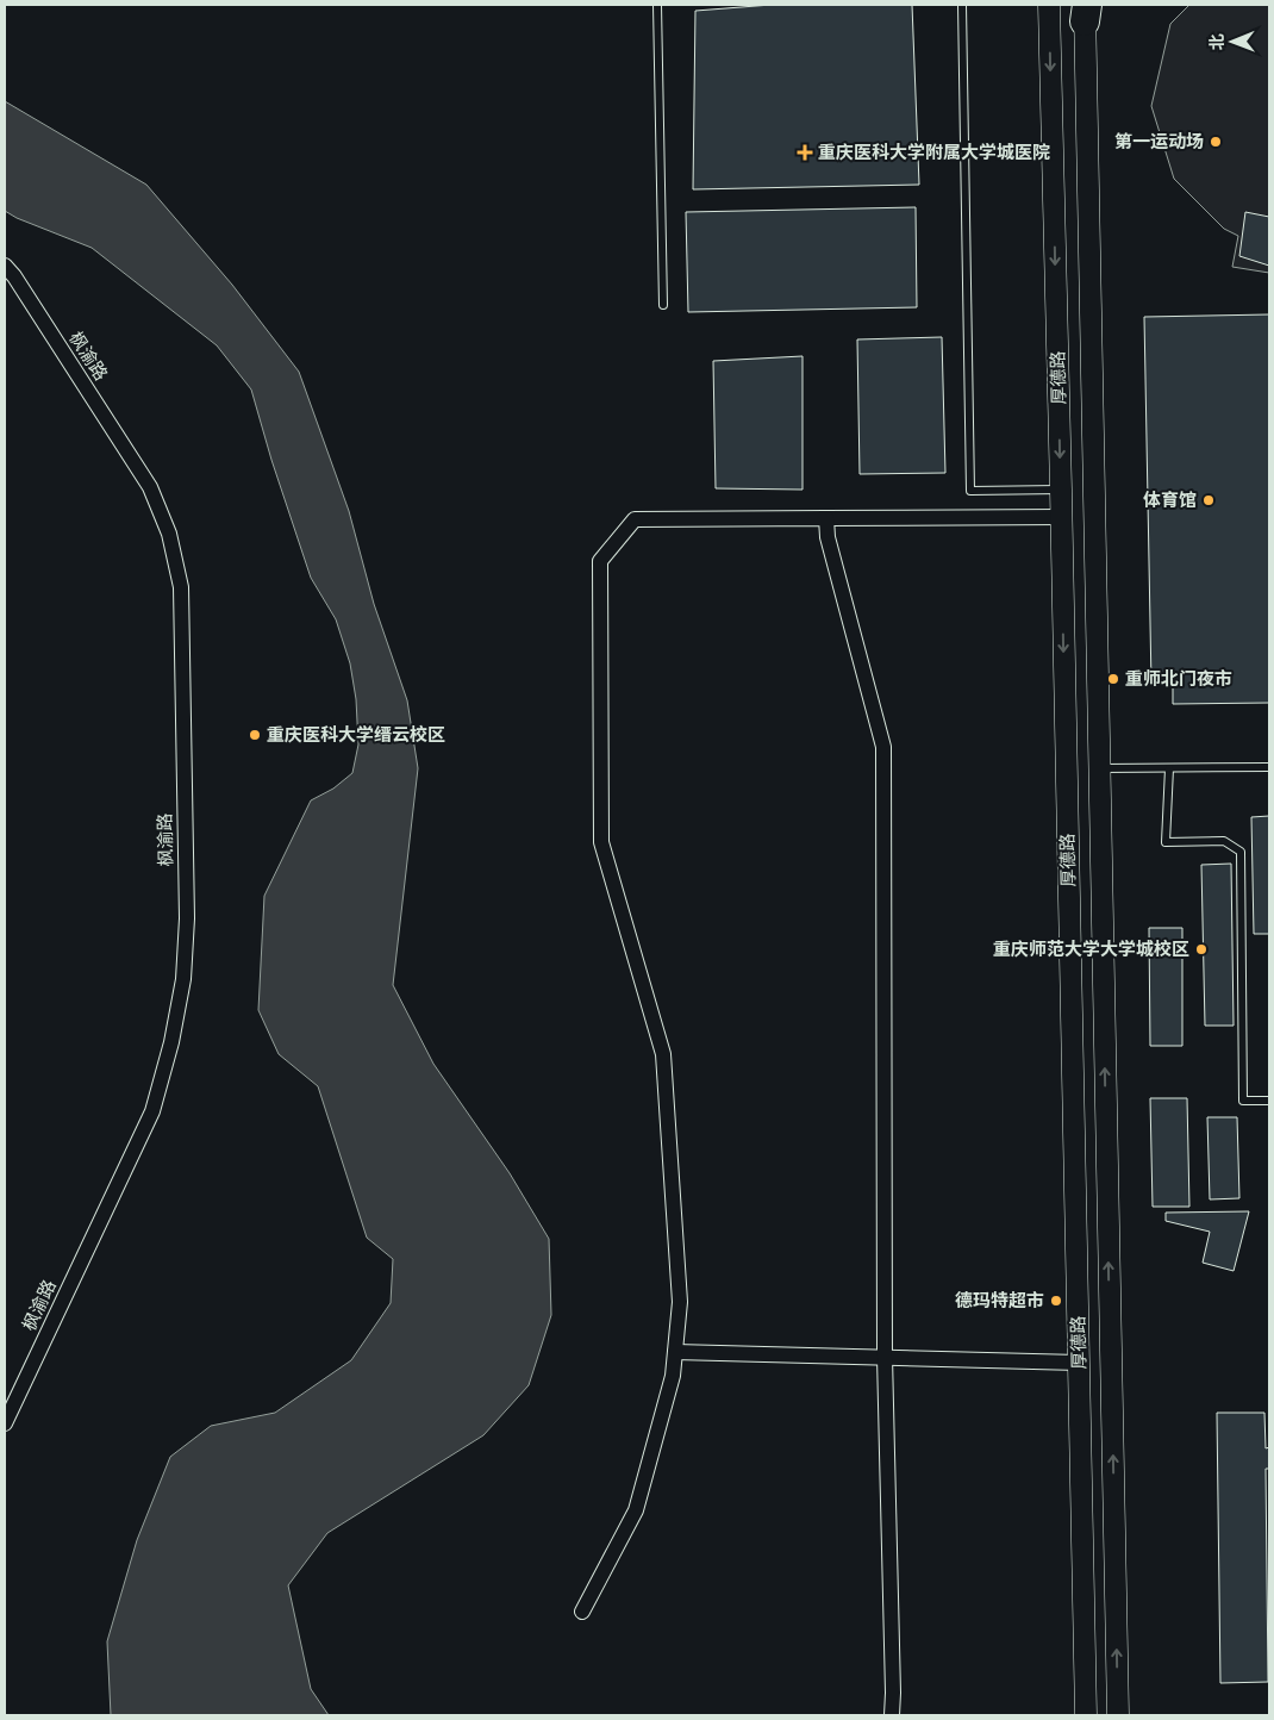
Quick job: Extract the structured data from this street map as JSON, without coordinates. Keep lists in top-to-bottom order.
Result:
{
  "streets": {
    "main road": ["厚德路"],
    "street": ["枫渝路"]
  },
  "places": {
    "other": [
      "第一运动场",
      "体育馆",
      "重师北门夜市",
      "重庆医科大学缙云校区",
      "重庆师范大学大学城校区",
      "德玛特超市"
    ],
    "health": ["重庆医科大学附属大学城医院"]
  },
  "north": "left"
}
